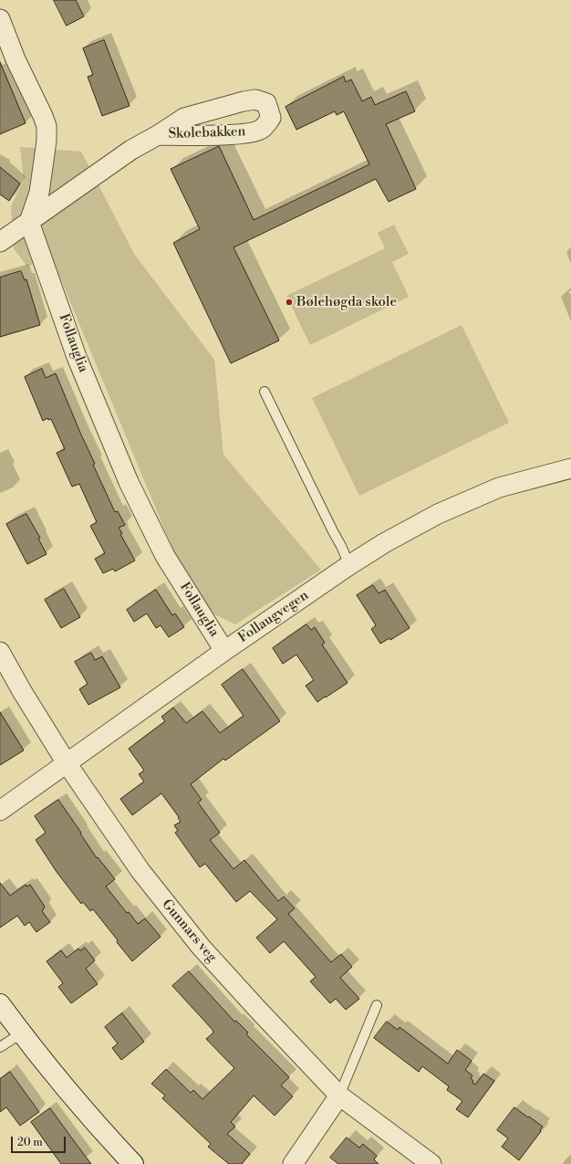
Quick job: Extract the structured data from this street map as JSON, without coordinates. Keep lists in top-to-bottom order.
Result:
{
  "streets": {
    "street": [
      "Skolebakken",
      "Follauglia",
      "Follaugvegen",
      "Gunnars veg"
    ]
  },
  "crossings": [
    ["Skolebakken", "Follauglia"],
    ["Follauglia", "Follaugvegen"],
    ["Follaugvegen", "Gunnars veg"]
  ],
  "places": ["Bølehøgda skole"],
  "scale_bar": "20 m"
}
